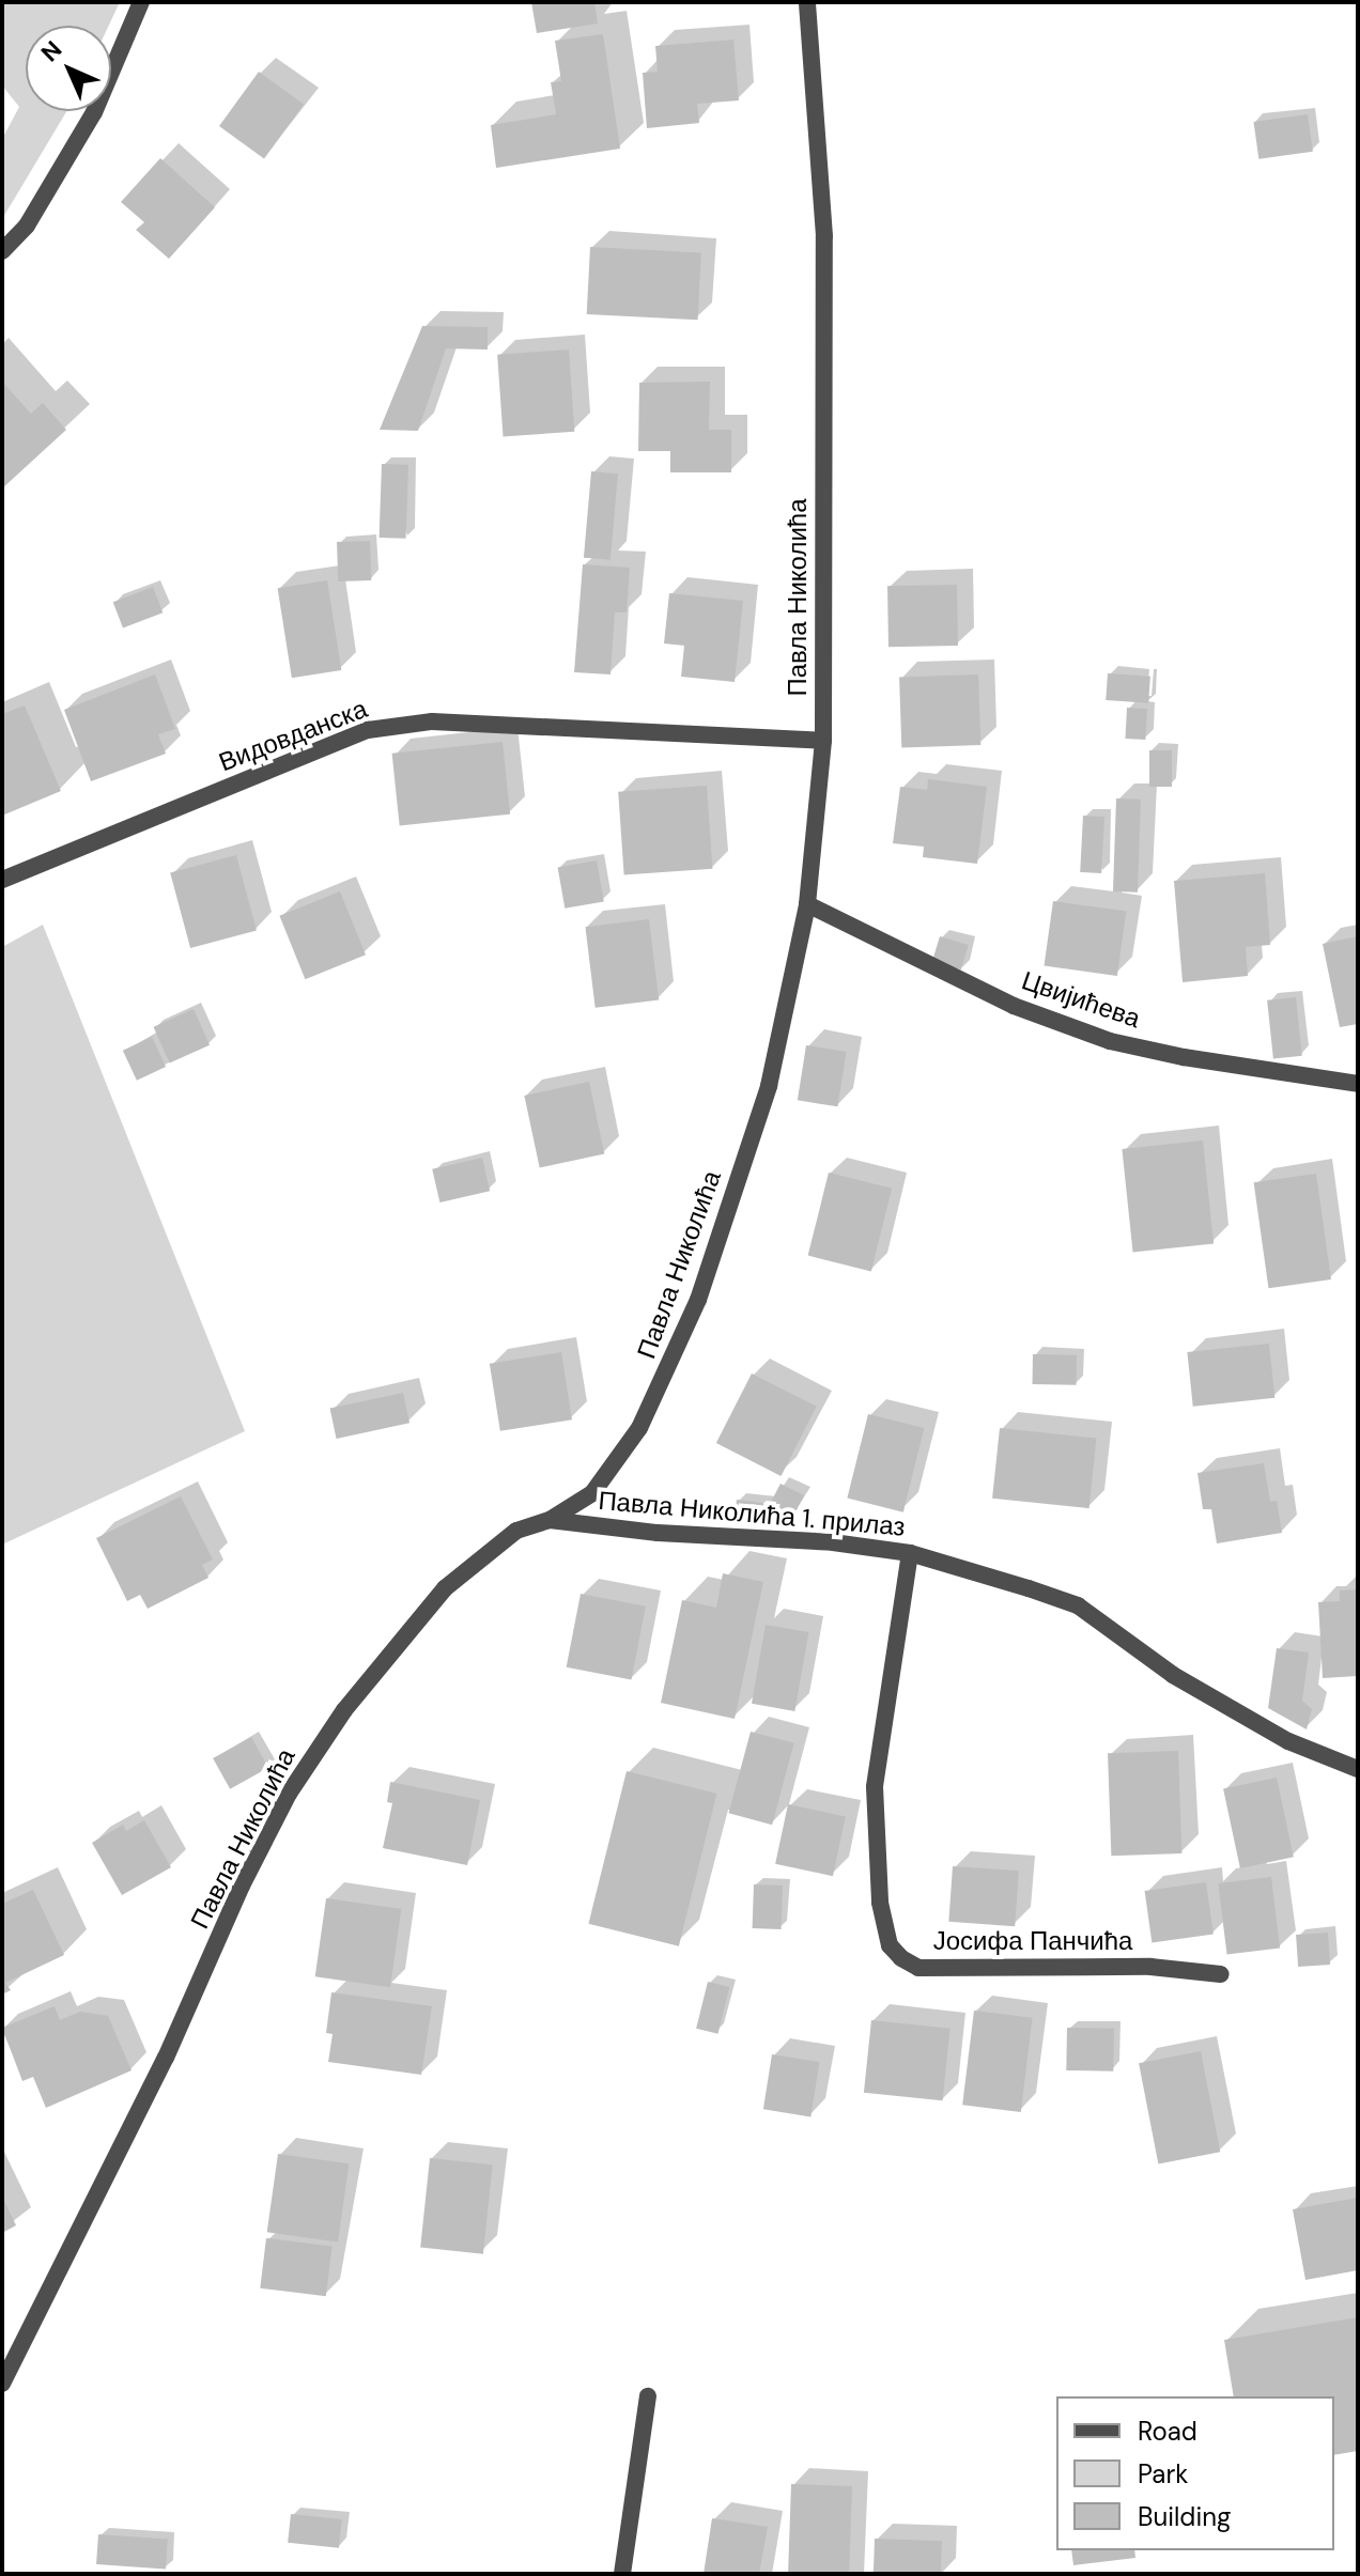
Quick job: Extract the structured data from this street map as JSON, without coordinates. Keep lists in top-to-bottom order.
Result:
{
  "streets": {
    "street": [
      "Павла Николића",
      "Видовданска",
      "Цвијићева",
      "Павла Николића 1. прилаз",
      "Јосифа Панчића"
    ]
  },
  "crossings": [
    ["Павла Николића", "Видовданска"],
    ["Павла Николића", "Цвијићева"],
    ["Павла Николића", "Павла Николића 1. прилаз"],
    ["Павла Николића 1. прилаз", "Јосифа Панчића"]
  ],
  "legend": ["Road", "Park", "Building"],
  "north": "top left"
}
